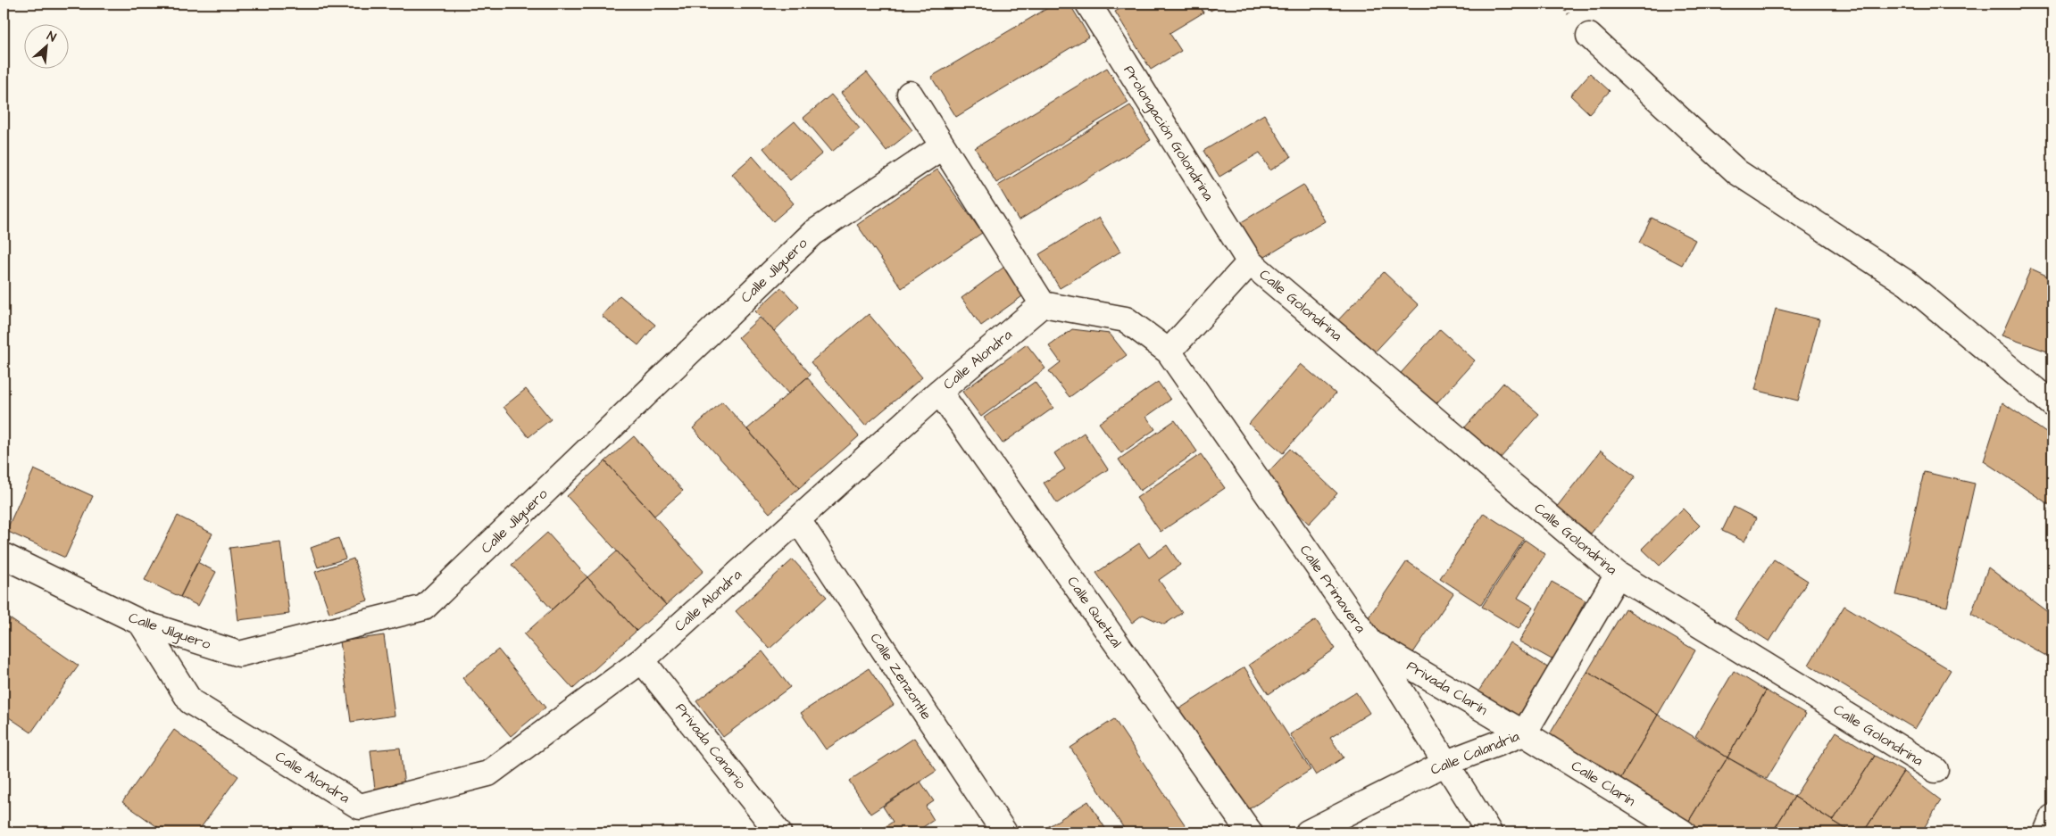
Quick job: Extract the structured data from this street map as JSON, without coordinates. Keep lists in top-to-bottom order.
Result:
{
  "streets": {
    "street": [
      "Prolongación Golondrina",
      "Calle Jilguero",
      "Calle Golondrina",
      "Calle Alondra",
      "Calle Primavera",
      "Calle Quetzal",
      "Calle Zenzontle",
      "Privada Clarín",
      "Privada Canario",
      "Calle Calandria",
      "Calle Clarín"
    ]
  },
  "crossings": [
    ["Prolongación Golondrina", "Calle Golondrina"],
    ["Calle Jilguero", "Calle Alondra"],
    ["Calle Golondrina", "Calle Calandria"],
    ["Calle Alondra", "Calle Quetzal"],
    ["Calle Alondra", "Calle Zenzontle"],
    ["Calle Alondra", "Privada Canario"],
    ["Calle Primavera", "Privada Clarín"],
    ["Calle Primavera", "Calle Calandria"],
    ["Privada Clarín", "Calle Calandria"],
    ["Privada Clarín", "Calle Clarín"],
    ["Calle Calandria", "Calle Clarín"]
  ],
  "north": "top right"
}
